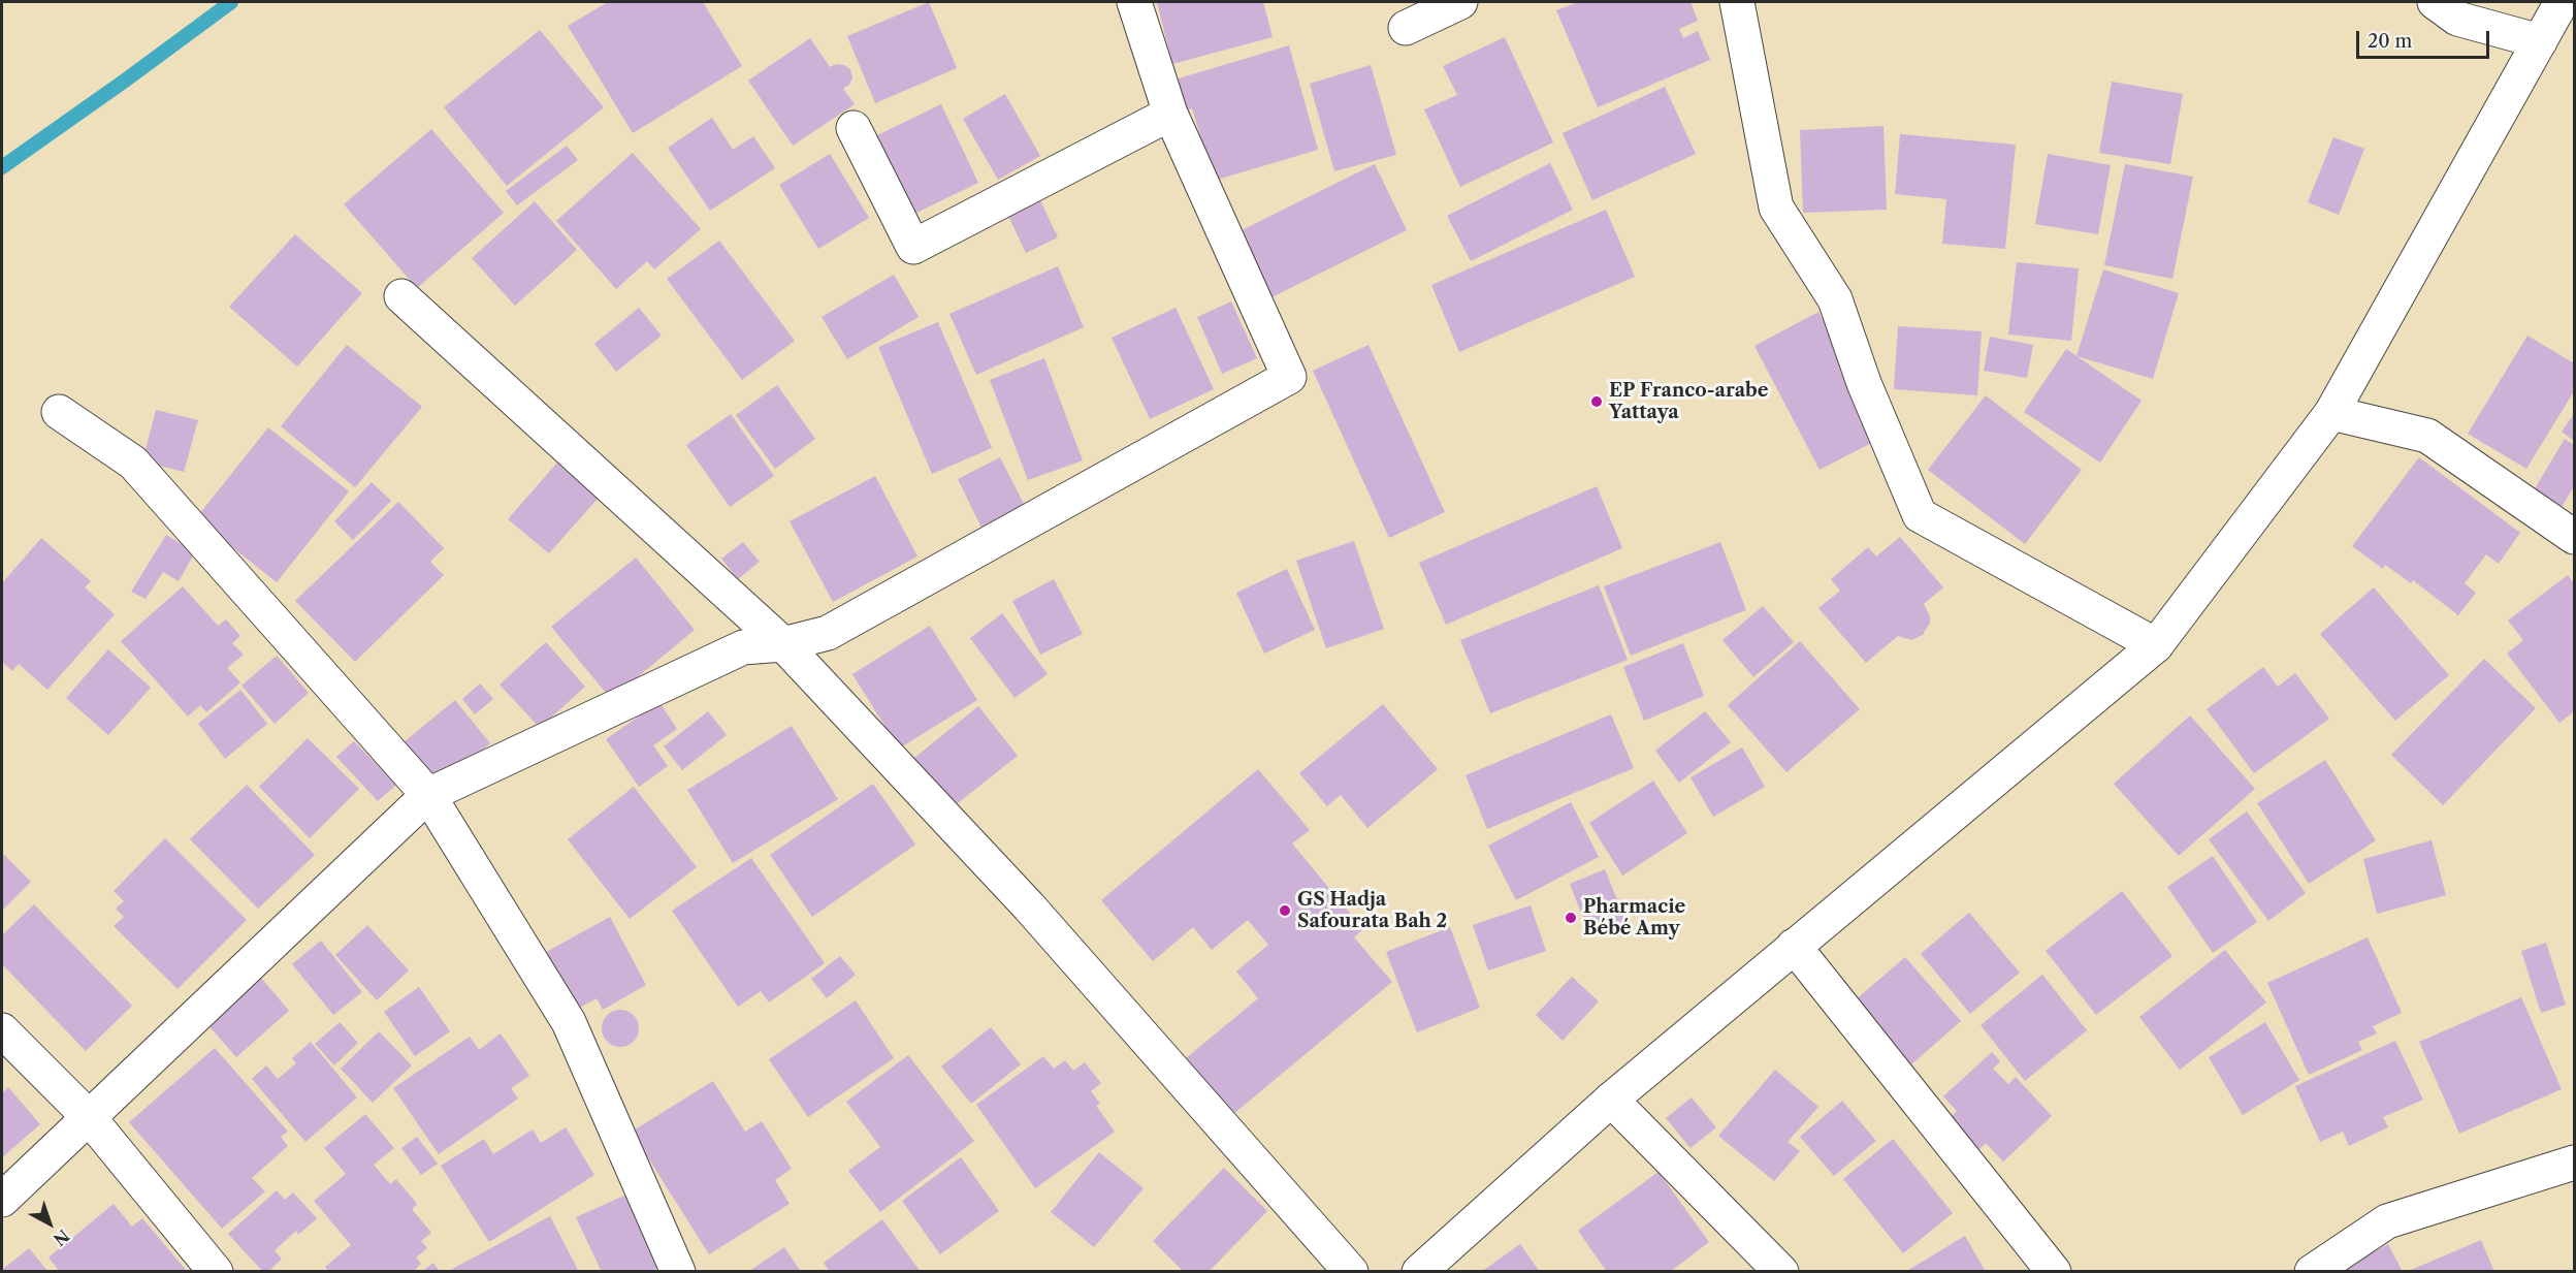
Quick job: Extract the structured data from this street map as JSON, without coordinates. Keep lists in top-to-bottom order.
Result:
{
  "places": ["EP Franco-arabe Yattaya", "GS Hadja Safourata Bah 2", "Pharmacie Bébé Amy"],
  "scale_bar": "20 m",
  "north": "bottom right"
}
